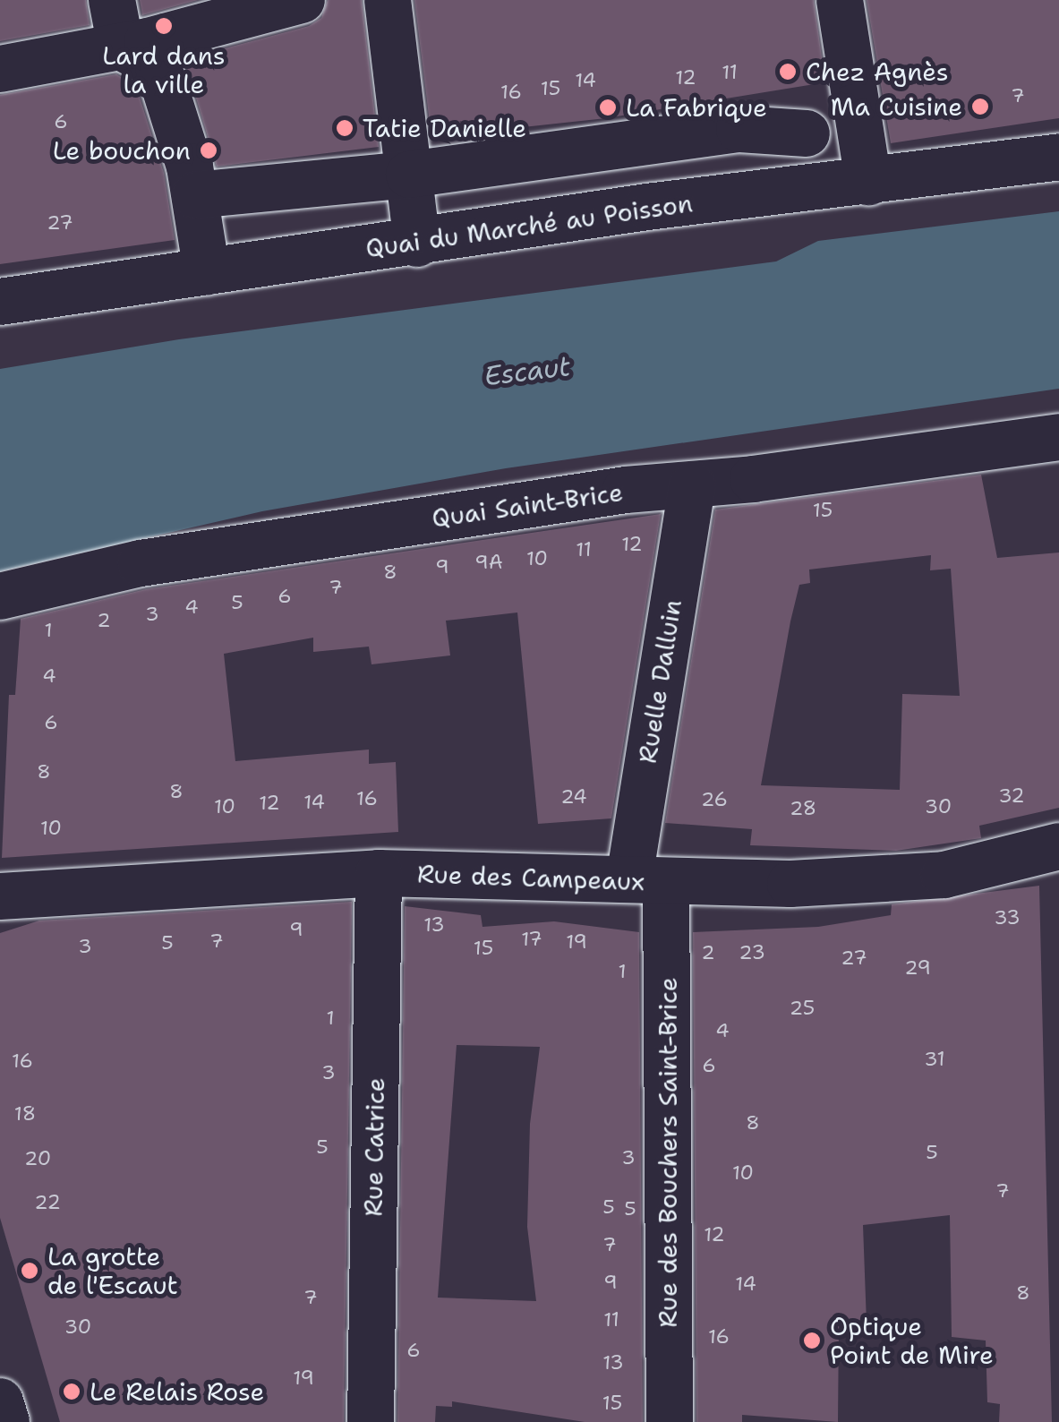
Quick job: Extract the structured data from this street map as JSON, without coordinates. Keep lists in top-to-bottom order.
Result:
{
  "streets": {
    "street": [
      "Quai du Marché au Poisson",
      "Quai Saint-Brice",
      "Ruelle Dalluin",
      "Rue des Campeaux",
      "Rue Catrice",
      "Rue des Bouchers Saint-Brice"
    ]
  },
  "crossings": [
    ["Quai Saint-Brice", "Ruelle Dalluin"],
    ["Ruelle Dalluin", "Rue des Campeaux"],
    ["Ruelle Dalluin", "Rue des Bouchers Saint-Brice"],
    ["Rue des Campeaux", "Rue Catrice"],
    ["Rue des Campeaux", "Rue des Bouchers Saint-Brice"]
  ],
  "water": ["Escaut"],
  "places": [
    "Lard dans la ville",
    "Chez Agnès",
    "Ma Cuisine",
    "La Fabrique",
    "Tatie Danielle",
    "Le bouchon",
    "La grotte de l'Escaut",
    "Optique Point de Mire",
    "Le Relais Rose"
  ],
  "house_numbers": [
    "11",
    "12",
    "14",
    "15",
    "16",
    "7",
    "6",
    "27",
    "15",
    "12",
    "11",
    "10",
    "9A",
    "9",
    "8",
    "7",
    "6",
    "5",
    "4",
    "3",
    "2",
    "1",
    "4",
    "6",
    "8",
    "8",
    "32",
    "24",
    "16",
    "26",
    "14",
    "12",
    "10",
    "30",
    "28",
    "10",
    "33",
    "13",
    "9",
    "17",
    "7",
    "19",
    "5",
    "3",
    "15",
    "2",
    "23",
    "27",
    "29",
    "1",
    "25",
    "1",
    "4",
    "31",
    "16",
    "6",
    "3",
    "18",
    "8",
    "5",
    "5",
    "3",
    "20",
    "10",
    "7",
    "22",
    "5",
    "5",
    "12",
    "7",
    "9",
    "14",
    "8",
    "7",
    "11",
    "30",
    "16",
    "6",
    "13",
    "19",
    "15"
  ]
}
